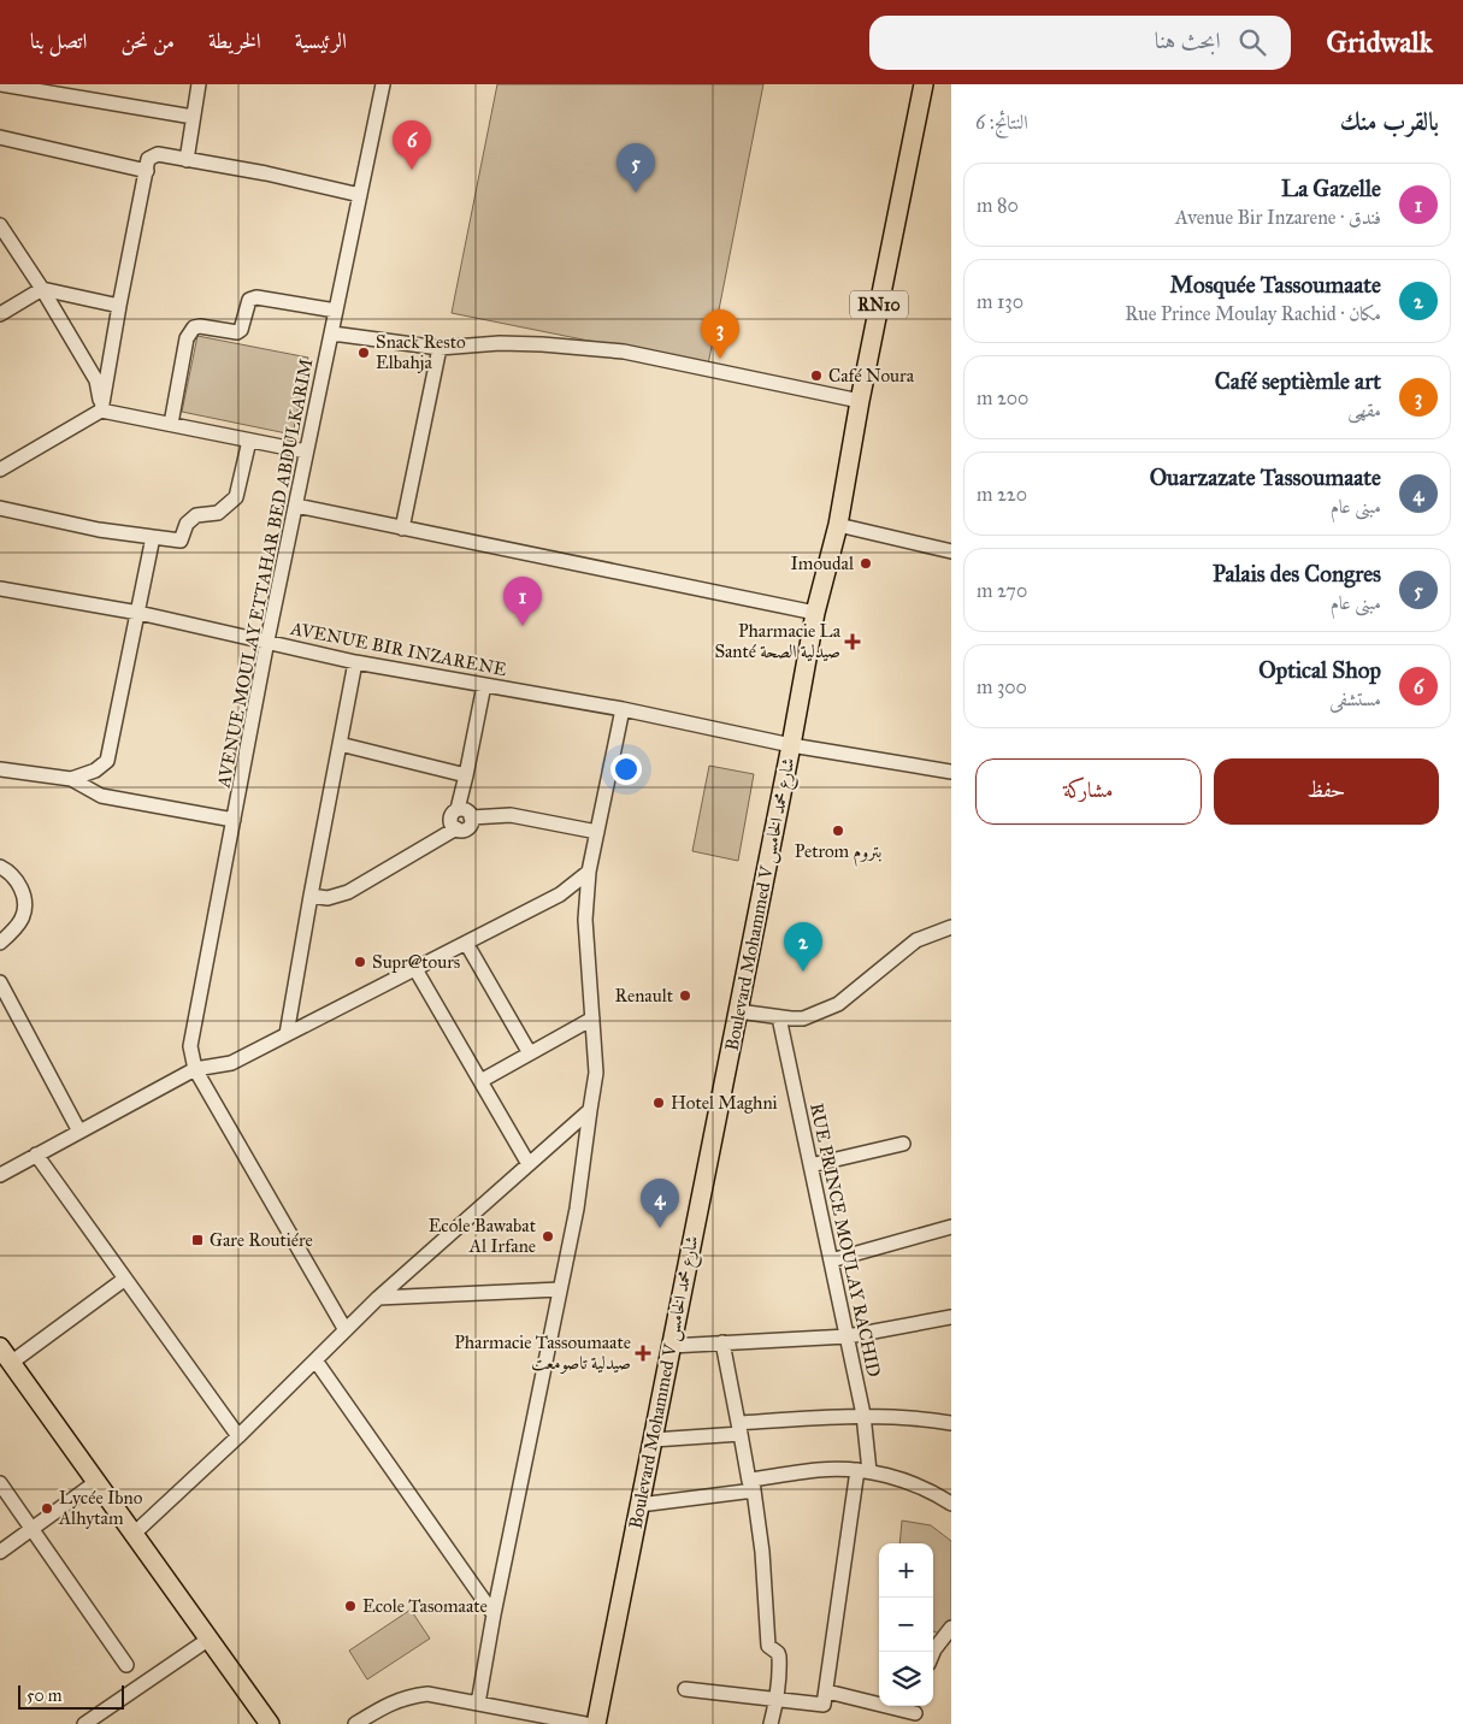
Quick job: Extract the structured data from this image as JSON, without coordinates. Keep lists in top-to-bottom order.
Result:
{
  "streets": {
    "main road": ["RN10", "Boulevard Mohammed V شارع محمد الخامس"],
    "street": ["AVENUE MOULAY ETTAHAR BED ABDULKARIM", "AVENUE BIR INZARENE", "RUE PRINCE MOULAY RACHID"]
  },
  "crossings": [
    ["AVENUE MOULAY ETTAHAR BED ABDULKARIM", "AVENUE BIR INZARENE"],
    ["AVENUE BIR INZARENE", "Boulevard Mohammed V شارع محمد الخامس"]
  ],
  "places": {
    "other": [
      "Snack Resto Elbahja",
      "Café Noura",
      "Imoudal",
      "Petrom بتروم",
      "Supr@tours",
      "Renault",
      "Hotel Maghni",
      "Ecole Bawabat Al Irfane",
      "Lycée Ibno Alhytam",
      "Ecole Tasomaate"
    ],
    "health": ["Pharmacie La Santé صيدلية الصحة", "Pharmacie Tassoumaate صيدلية تاصومعت"],
    "transit": ["Gare Routiére"]
  },
  "scale_bar": "50 m",
  "page": {
    "header": "Gridwalk",
    "search": "ابحث هنا",
    "nav": [
      "الرئيسية",
      "الخريطة",
      "من نحن",
      "اتصل بنا"
    ],
    "heading": ["بالقرب منك", "النتائج: 6"],
    "pins": [
      "6",
      "5",
      "3",
      "1",
      "2",
      "4"
    ],
    "list": [
      {
        "mark": "1",
        "name": "La Gazelle",
        "note": "فندق · Avenue Bir Inzarene",
        "value": "80 m"
      },
      {
        "mark": "2",
        "name": "Mosquée Tassoumaate",
        "note": "مكان · Rue Prince Moulay Rachid",
        "value": "130 m"
      },
      {
        "mark": "3",
        "name": "Café septièmle art",
        "note": "مقهى",
        "value": "200 m"
      },
      {
        "mark": "4",
        "name": "Ouarzazate Tassoumaate",
        "note": "مبنى عام",
        "value": "220 m"
      },
      {
        "mark": "5",
        "name": "Palais des Congres",
        "note": "مبنى عام",
        "value": "270 m"
      },
      {
        "mark": "6",
        "name": "Optical Shop",
        "note": "مستشفى",
        "value": "300 m"
      }
    ],
    "buttons": ["حفظ", "مشاركة"],
    "map_buttons": ["+", "−"],
    "scale": "50 m"
  }
}
